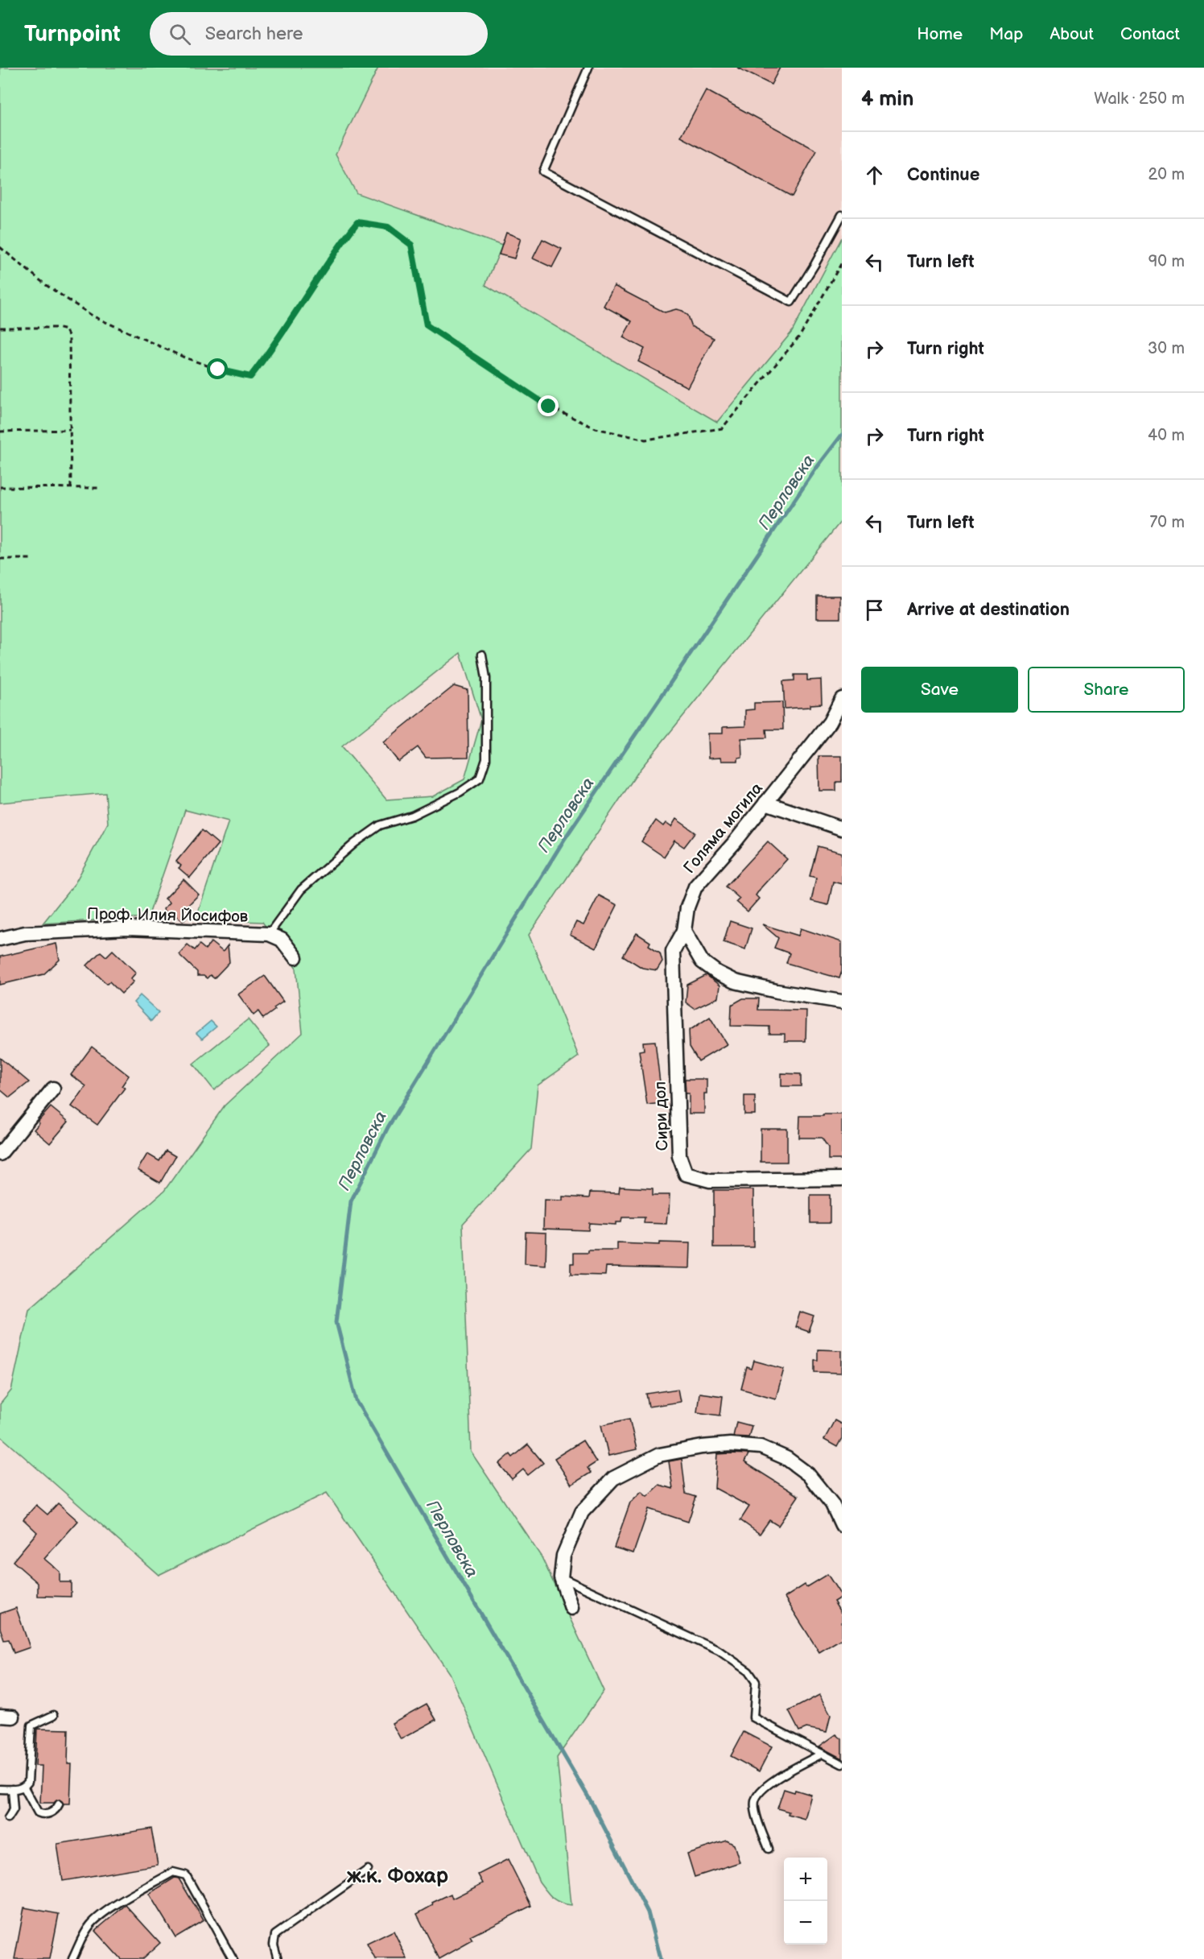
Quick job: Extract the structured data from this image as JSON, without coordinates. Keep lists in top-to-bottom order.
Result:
{
  "streets": {
    "street": ["Голяма могила", "Проф. Илия Йосифов", "Сири дол"]
  },
  "crossings": [
    ["Голяма могила", "Сири дол"]
  ],
  "districts": ["ж.к. Фохар"],
  "water": ["Перловска"],
  "page": {
    "header": "Turnpoint",
    "search": "Search here",
    "nav": [
      "Home",
      "Map",
      "About",
      "Contact"
    ],
    "heading": ["4 min", "Walk · 250 m"],
    "list": [
      ["Continue", "20 m"],
      ["Turn left", "90 m"],
      ["Turn right", "30 m"],
      ["Turn right", "40 m"],
      ["Turn left", "70 m"],
      "Arrive at destination"
    ],
    "buttons": ["Save", "Share"],
    "map_buttons": ["+", "−"]
  }
}
